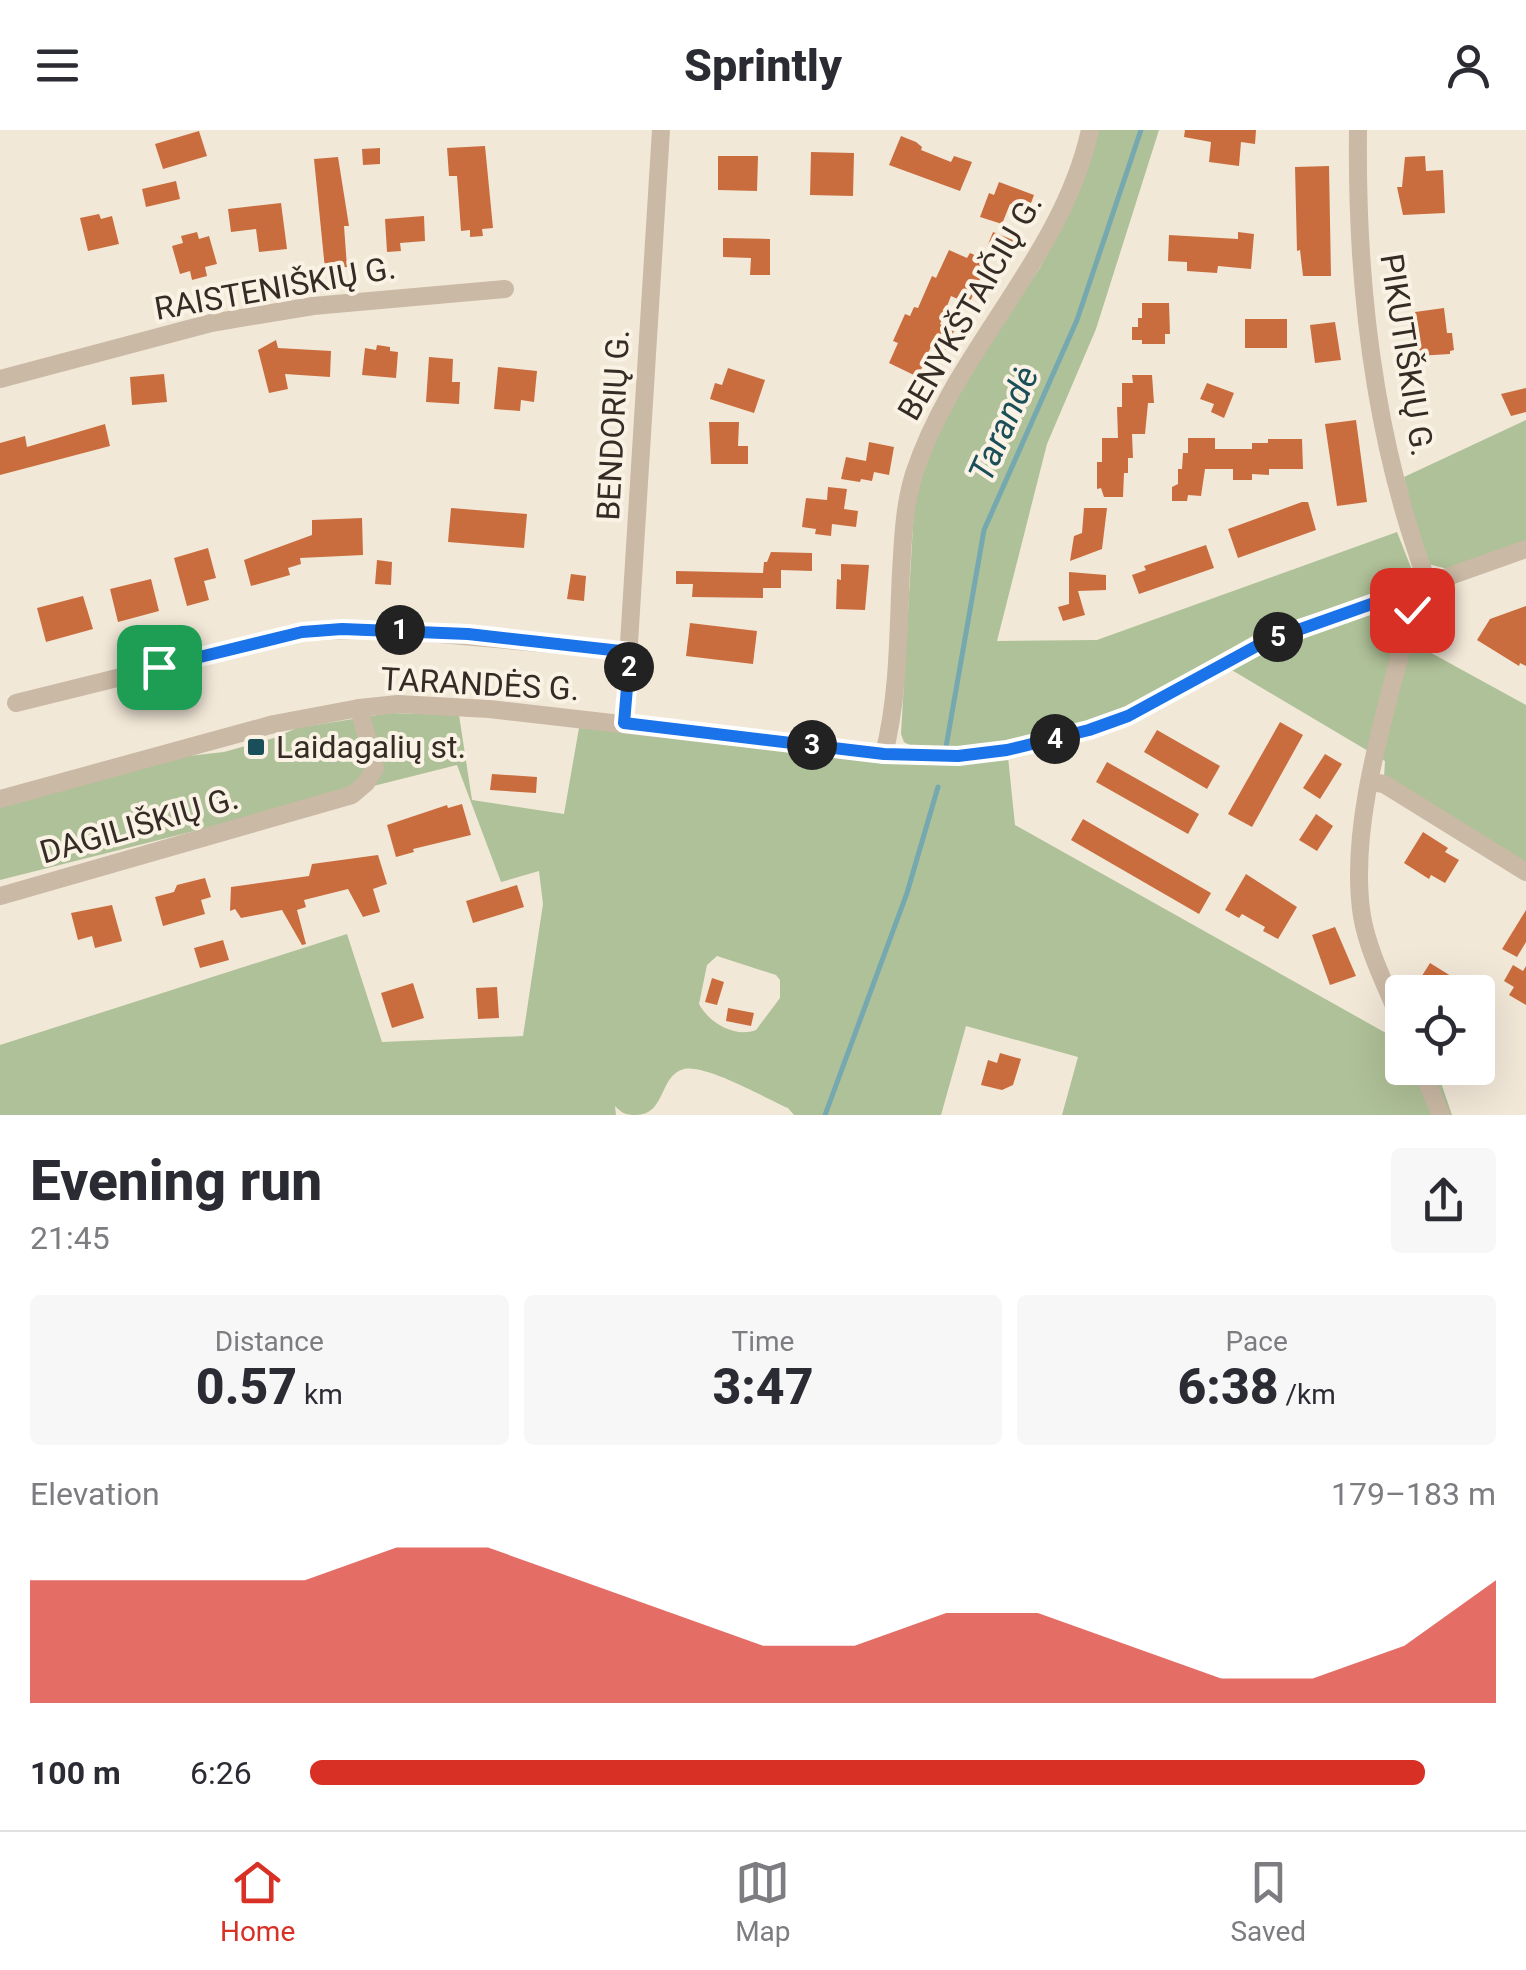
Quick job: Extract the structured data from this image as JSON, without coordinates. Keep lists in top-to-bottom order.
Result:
{
  "streets": {
    "street": [
      "RAISTENIŠKIŲ G.",
      "BENYKŠTAIČIŲ G.",
      "PIKUTIŠKIŲ G.",
      "BENDORIŲ G.",
      "TARANDĖS G.",
      "DAGILIŠKIŲ G."
    ]
  },
  "crossings": [
    ["BENYKŠTAIČIŲ G.", "TARANDĖS G."],
    ["PIKUTIŠKIŲ G.", "TARANDĖS G."],
    ["BENDORIŲ G.", "TARANDĖS G."],
    ["TARANDĖS G.", "DAGILIŠKIŲ G."]
  ],
  "water": ["Tarandė"],
  "places": {
    "transit": ["Laidagalių st."]
  },
  "page": {
    "header": "Sprintly",
    "pins": [
      "1",
      "5",
      "2",
      "4",
      "3"
    ],
    "heading": ["Evening run", "21:45"],
    "stats": [
      ["Distance", "0.57 km"],
      ["Time", "3:47"],
      ["Pace", "6:38 /km"]
    ],
    "chart": ["Elevation", "179–183 m"],
    "list": [
      {
        "name": "100 m",
        "note": "6:26"
      }
    ],
    "tabs": ["Home", "Map", "Saved"]
  }
}
